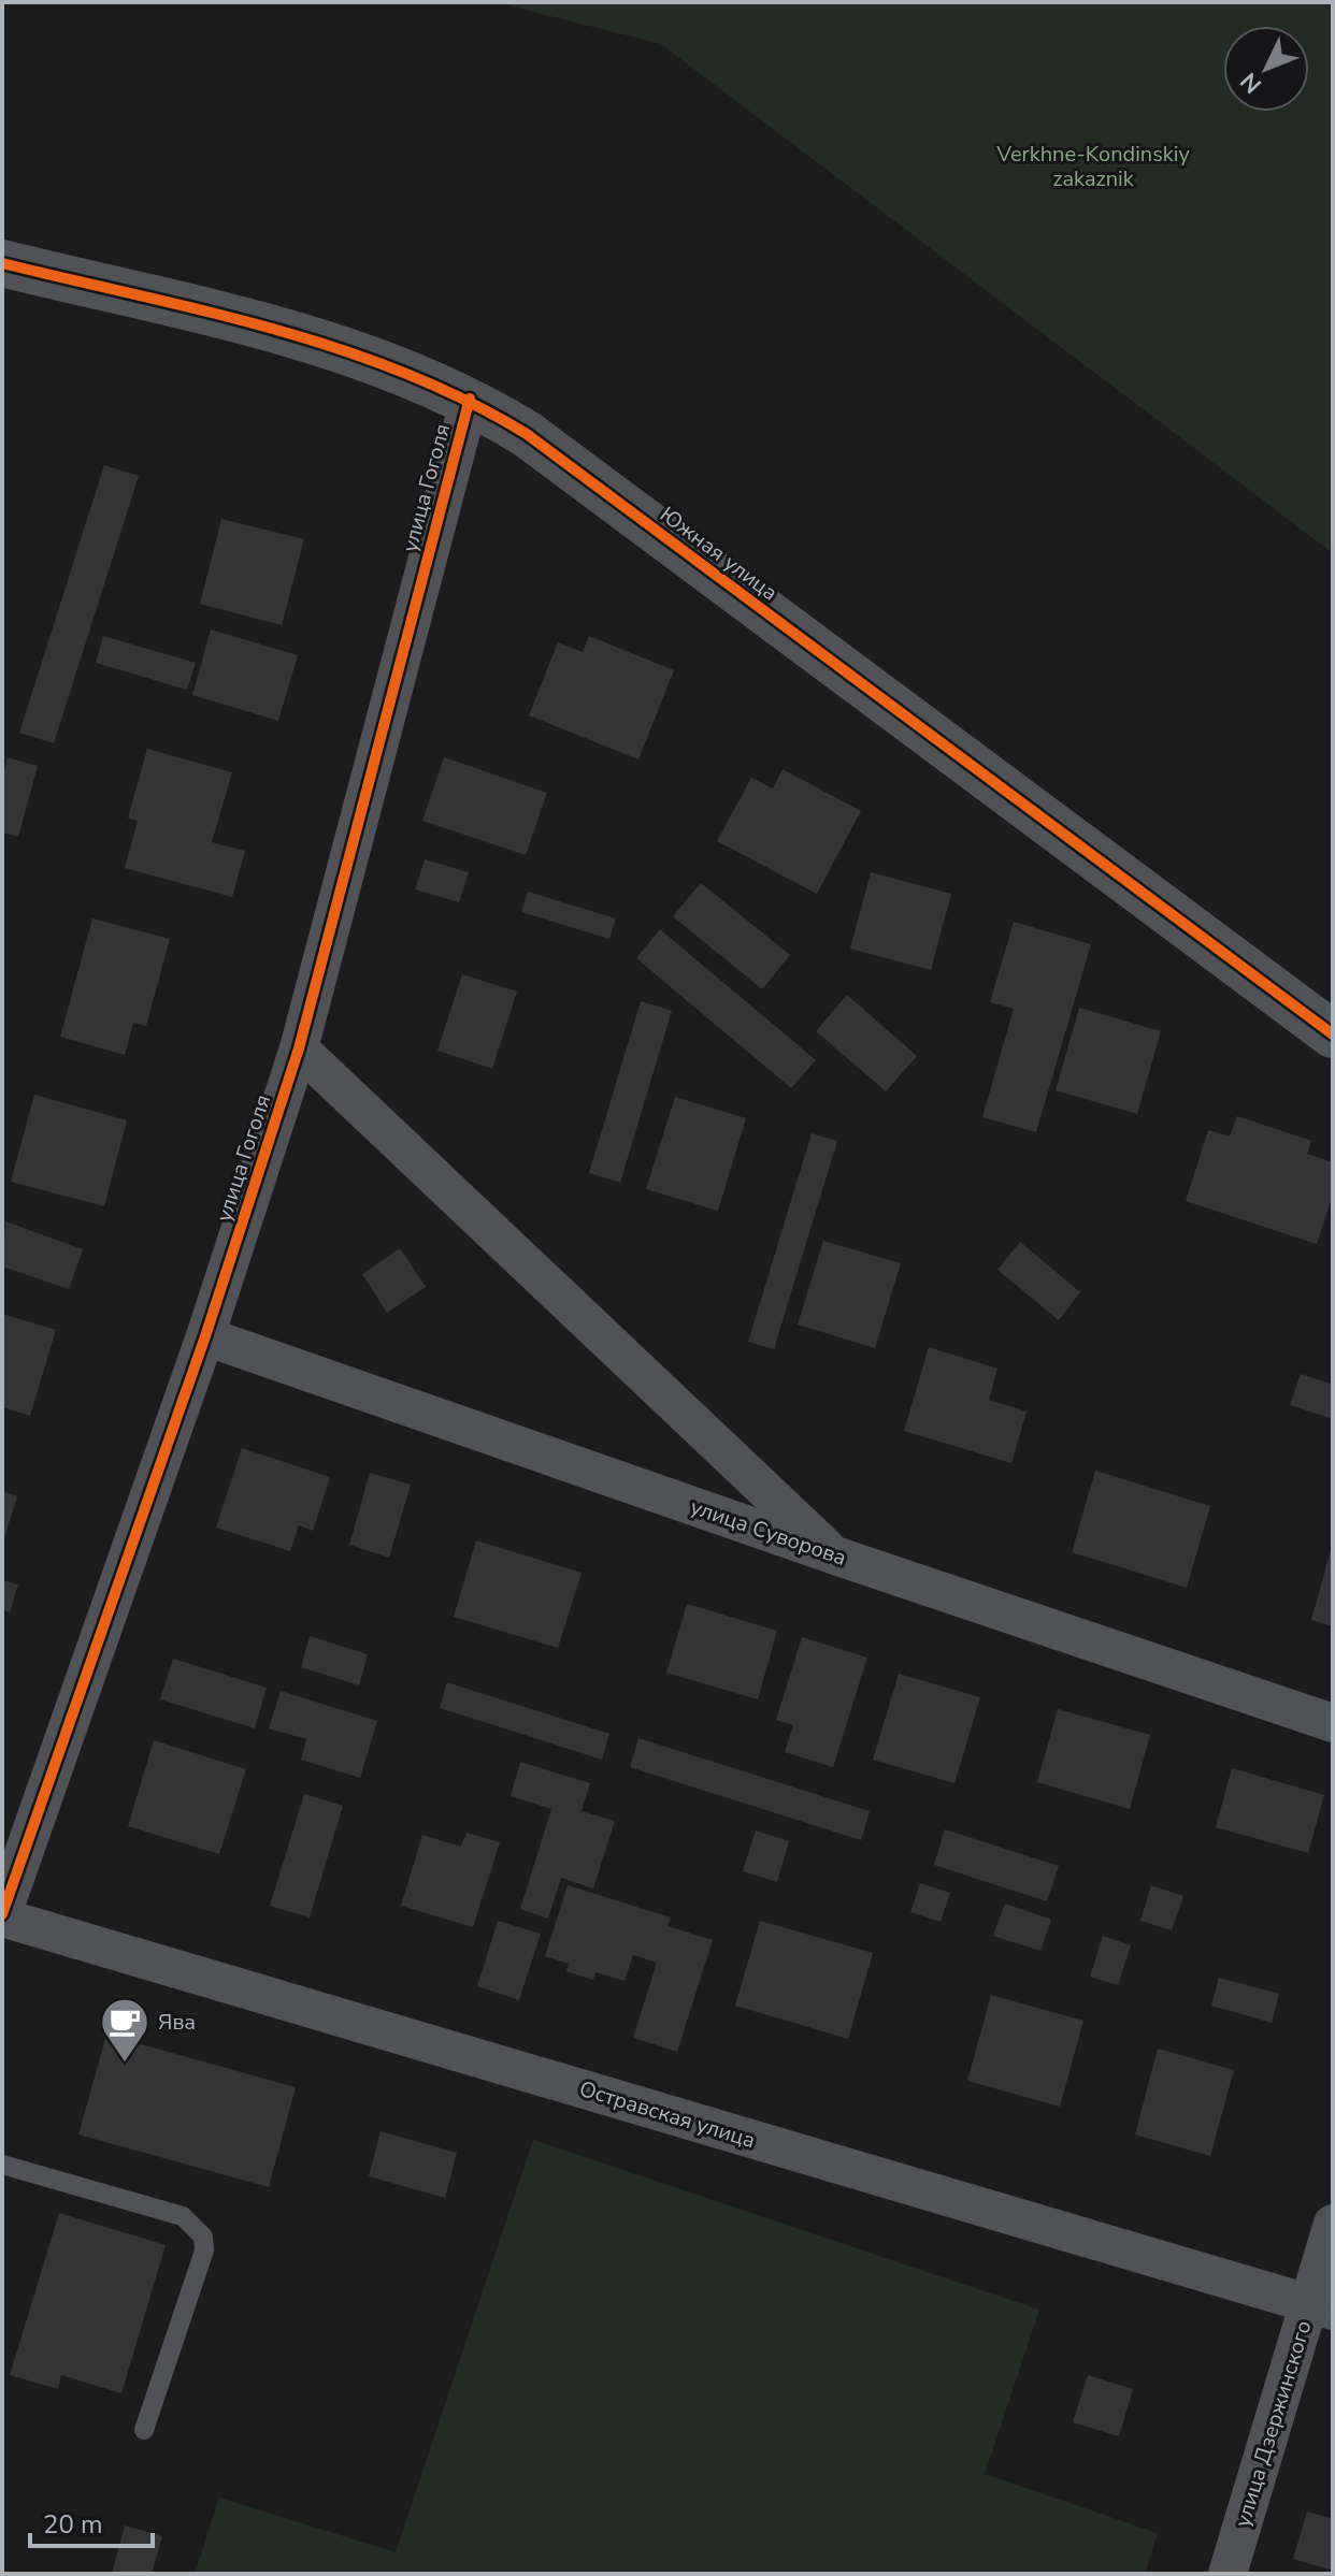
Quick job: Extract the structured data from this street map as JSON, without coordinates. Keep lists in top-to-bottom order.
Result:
{
  "streets": {
    "street": [
      "улица Гоголя",
      "Южная улица",
      "улица Суворова",
      "Остравская улица",
      "улица Дзержинского"
    ]
  },
  "crossings": [
    ["улица Гоголя", "Южная улица"],
    ["улица Гоголя", "улица Суворова"],
    ["улица Гоголя", "Остравская улица"],
    ["Остравская улица", "улица Дзержинского"]
  ],
  "parks": ["Verkhne-Kondinskiy zakaznik"],
  "places": {
    "cafe": ["Ява"]
  },
  "scale_bar": "20 m",
  "north": "bottom left"
}
